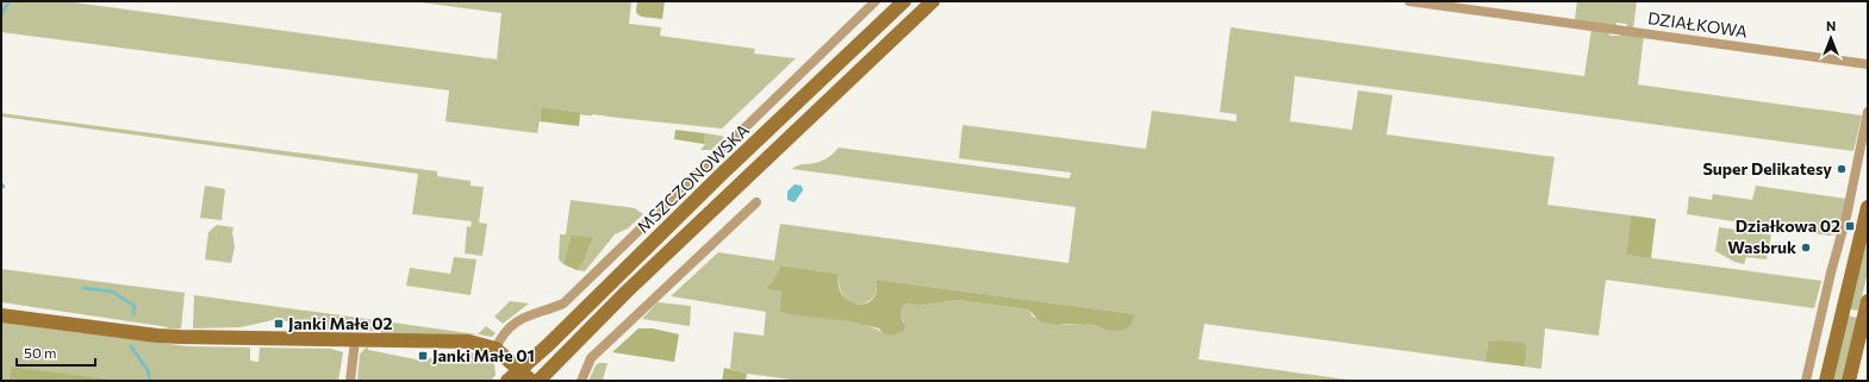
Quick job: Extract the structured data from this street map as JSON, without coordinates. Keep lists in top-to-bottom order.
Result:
{
  "streets": {
    "main road": ["MSZCZONOWSKA"],
    "street": ["DZIAŁKOWA"]
  },
  "places": {
    "other": ["Super Delikatesy", "Wasbruk"],
    "transit": ["Działkowa 02", "Janki Małe 02", "Janki Małe 01"]
  },
  "scale_bar": "50 m",
  "north": "top"
}
